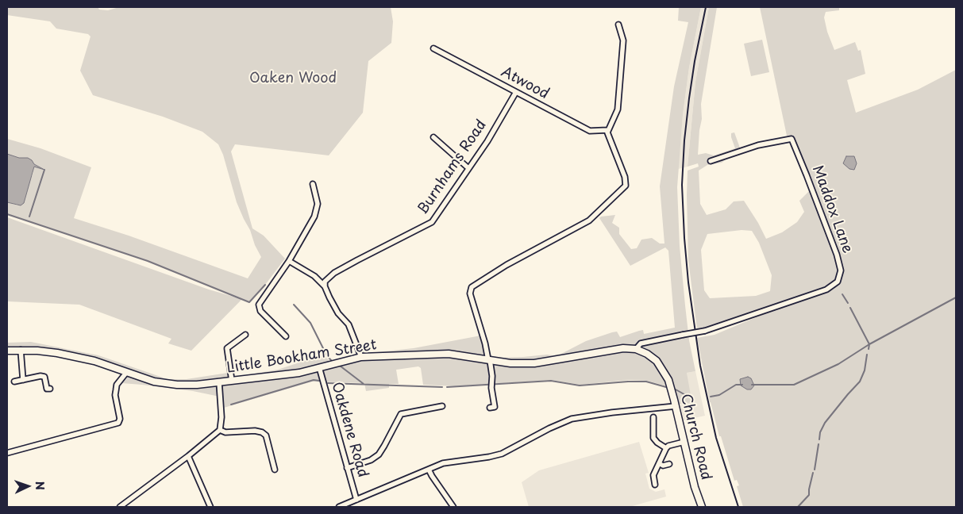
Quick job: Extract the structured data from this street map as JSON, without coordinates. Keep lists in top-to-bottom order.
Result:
{
  "streets": {
    "street": [
      "Atwood",
      "Burnhams Road",
      "Maddox Lane",
      "Little Bookham Street",
      "Oakdene Road",
      "Church Road"
    ]
  },
  "crossings": [
    ["Atwood", "Burnhams Road"],
    ["Maddox Lane", "Little Bookham Street"],
    ["Little Bookham Street", "Oakdene Road"],
    ["Little Bookham Street", "Church Road"]
  ],
  "parks": ["Oaken Wood"],
  "north": "right"
}
